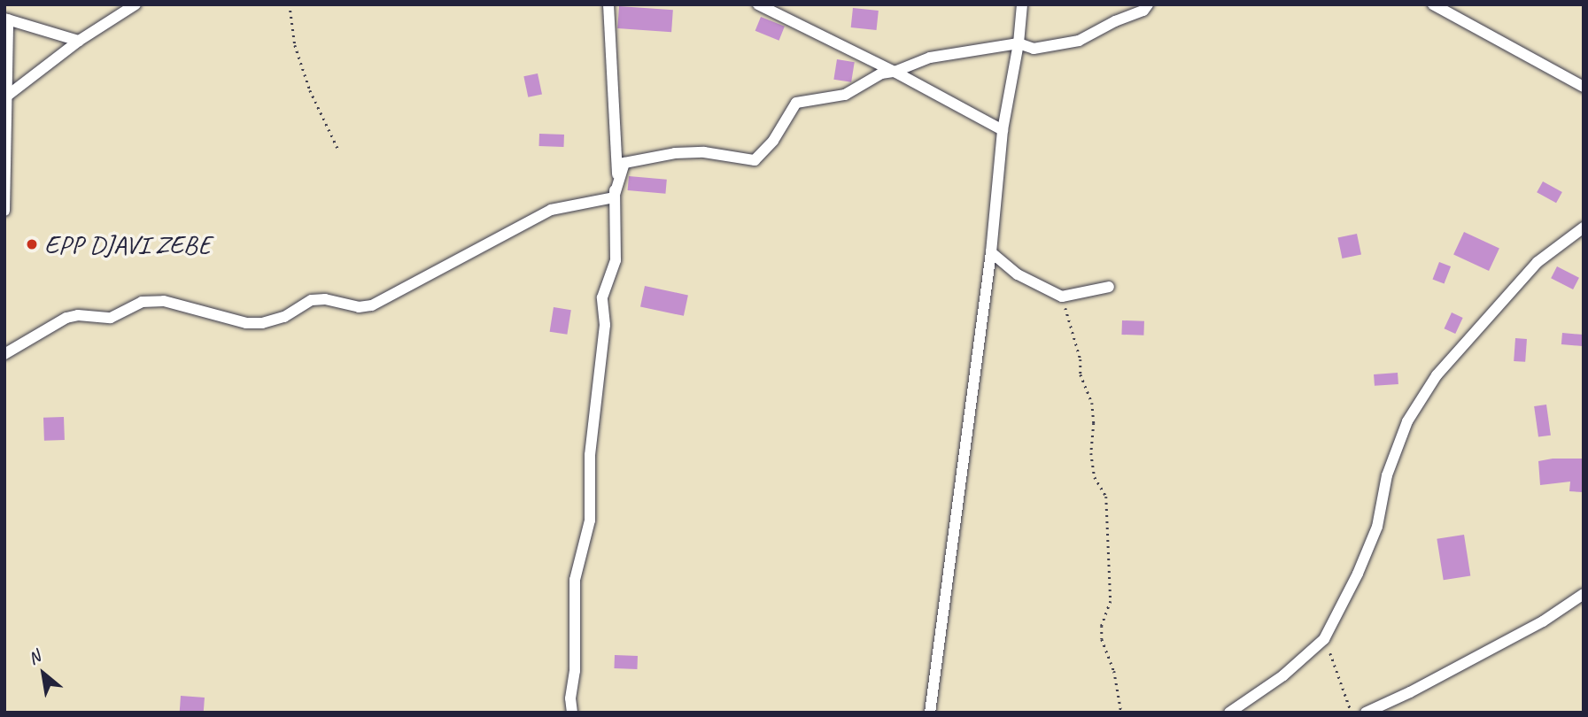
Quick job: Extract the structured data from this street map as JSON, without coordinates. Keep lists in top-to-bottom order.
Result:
{
  "places": ["EPP DJAVI ZEBE"],
  "north": "top left"
}
